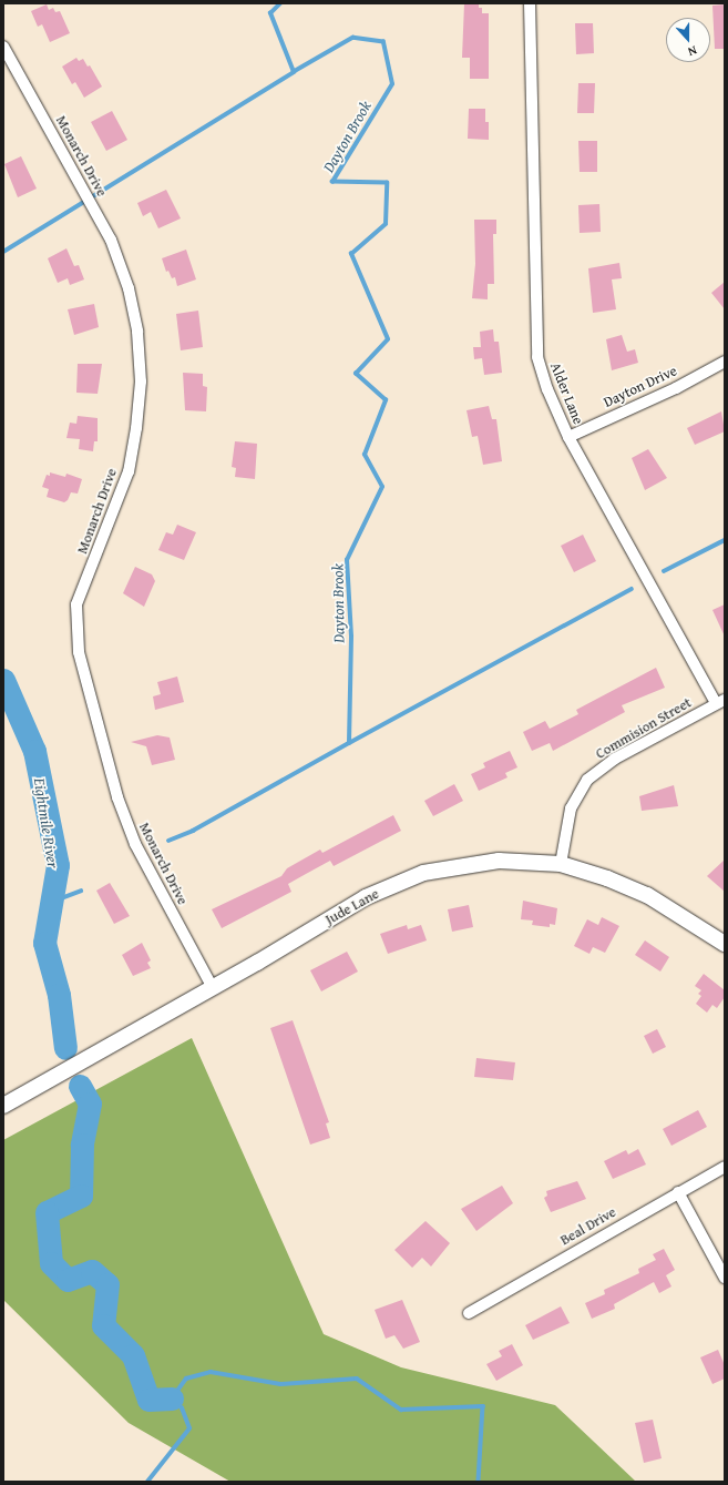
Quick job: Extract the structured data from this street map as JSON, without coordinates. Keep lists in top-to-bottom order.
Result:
{
  "streets": {
    "street": [
      "Monarch Drive",
      "Dayton Drive",
      "Alder Lane",
      "Commision Street",
      "Jude Lane",
      "Beal Drive"
    ]
  },
  "crossings": [
    ["Monarch Drive", "Jude Lane"],
    ["Dayton Drive", "Alder Lane"],
    ["Alder Lane", "Commision Street"],
    ["Commision Street", "Jude Lane"]
  ],
  "water": ["Dayton Brook", "Eightmile River"],
  "north": "bottom"
}
